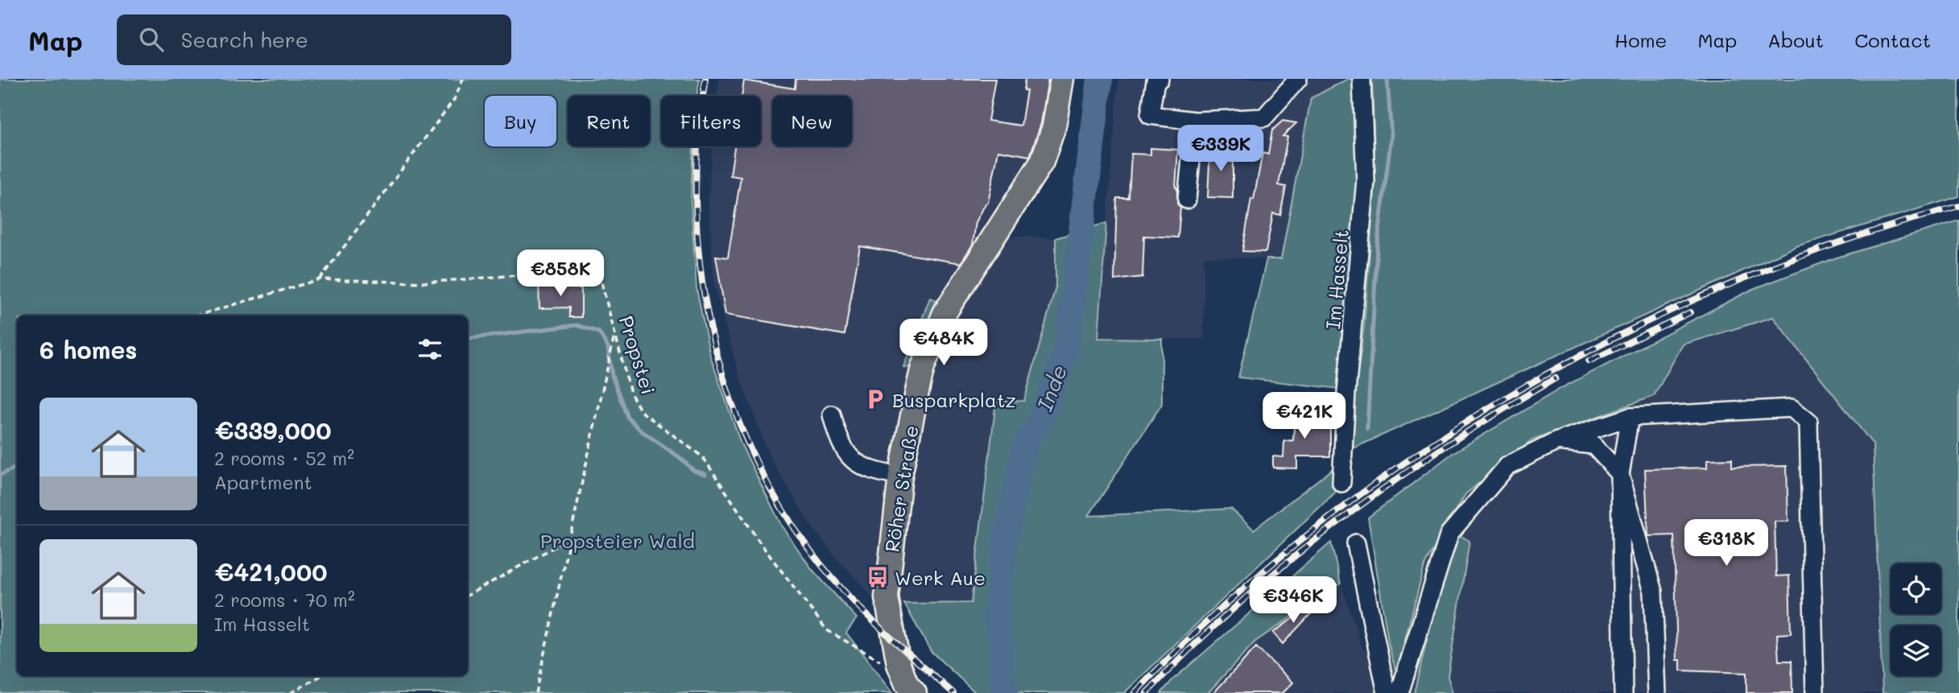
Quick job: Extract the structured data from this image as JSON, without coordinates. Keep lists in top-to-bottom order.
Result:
{
  "streets": {
    "main road": ["Röher Straße"],
    "street": ["Im Hasselt"],
    "path": ["Propstei"]
  },
  "crossings": [
    ["Propstei", "Röher Straße"]
  ],
  "water": ["Inde"],
  "parks": ["Propsteier Wald"],
  "places": {
    "parking": ["Busparkplatz"],
    "bus stop": ["Werk Aue"]
  },
  "page": {
    "header": "Map",
    "search": "Search here",
    "nav": [
      "Home",
      "Map",
      "About",
      "Contact"
    ],
    "chip": [
      "Buy",
      "Rent",
      "Filters",
      "New"
    ],
    "price": [
      "€339K",
      "€858K",
      "€484K",
      "€421K",
      "€318K",
      "€346K"
    ],
    "heading": "6 homes",
    "list": [
      {
        "name": "€339,000",
        "note": "2 rooms · 52 m² · Apartment"
      },
      {
        "name": "€421,000",
        "note": "2 rooms · 70 m² · Im Hasselt"
      }
    ]
  }
}
